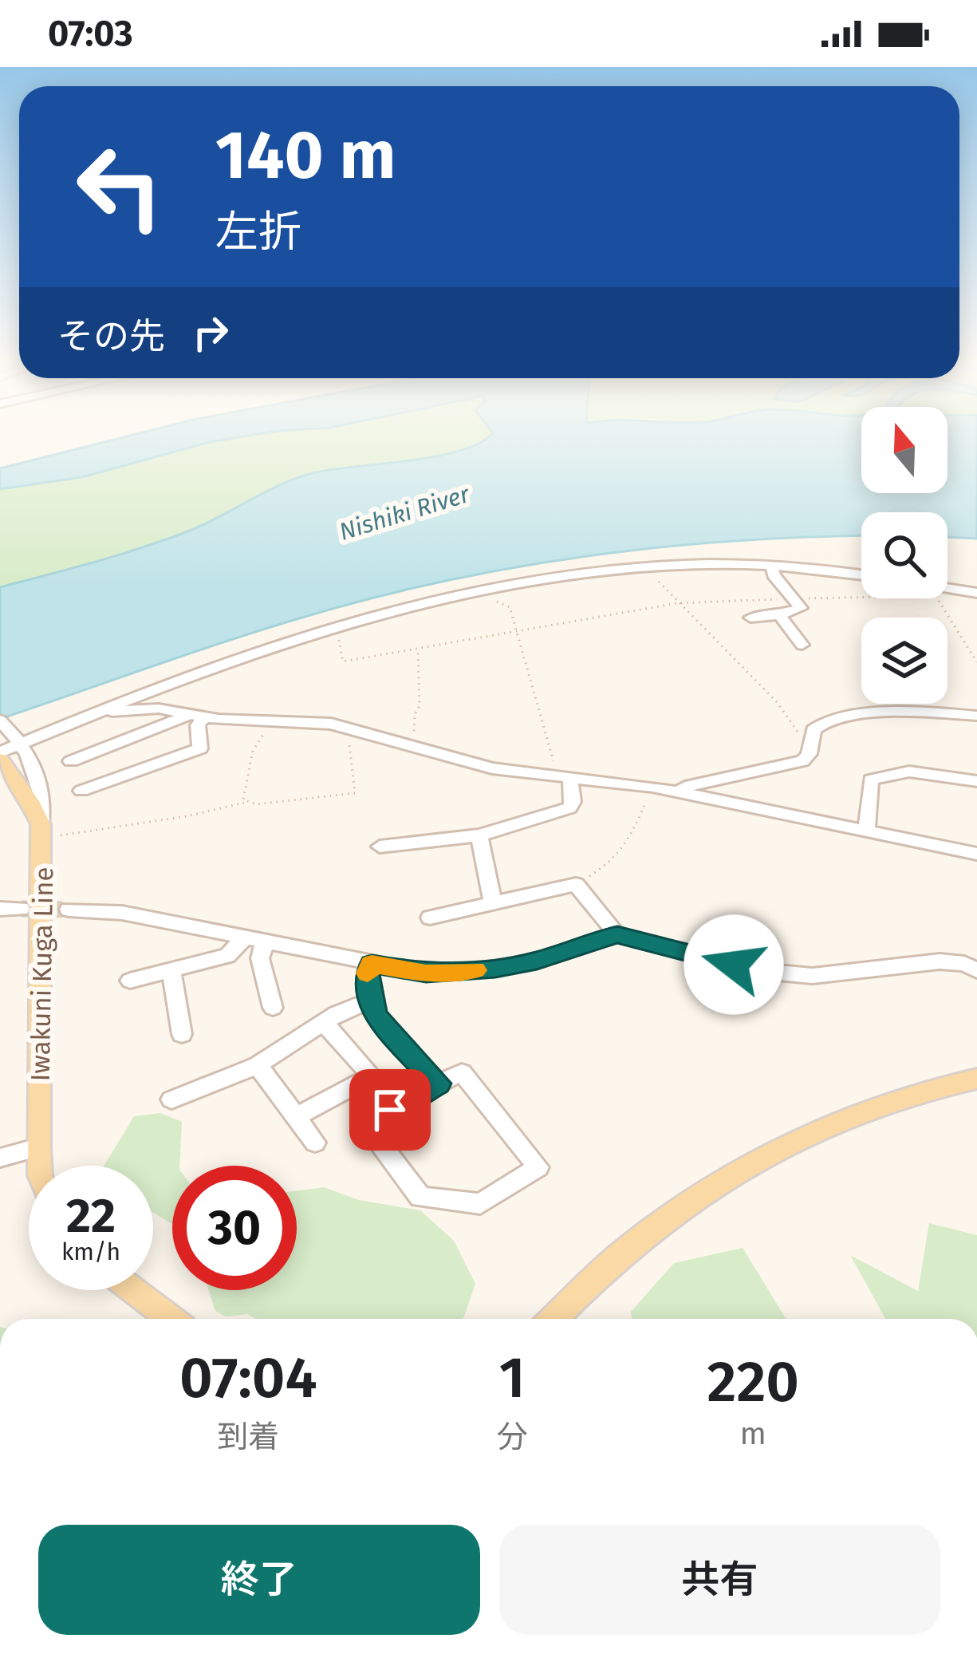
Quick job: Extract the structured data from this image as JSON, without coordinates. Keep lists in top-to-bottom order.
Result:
{
  "streets": {
    "main road": ["Iwakuni Kuga Line"]
  },
  "water": ["Nishiki River"],
  "north": "top",
  "page": {
    "status": "07:03",
    "turn": ["140 m", "左折"],
    "then": "その先",
    "speed": "22 km/h",
    "limit": "30",
    "eta": [
      "07:04",
      "到着",
      "1",
      "分",
      "220",
      "m"
    ],
    "buttons": ["終了", "共有"]
  }
}
